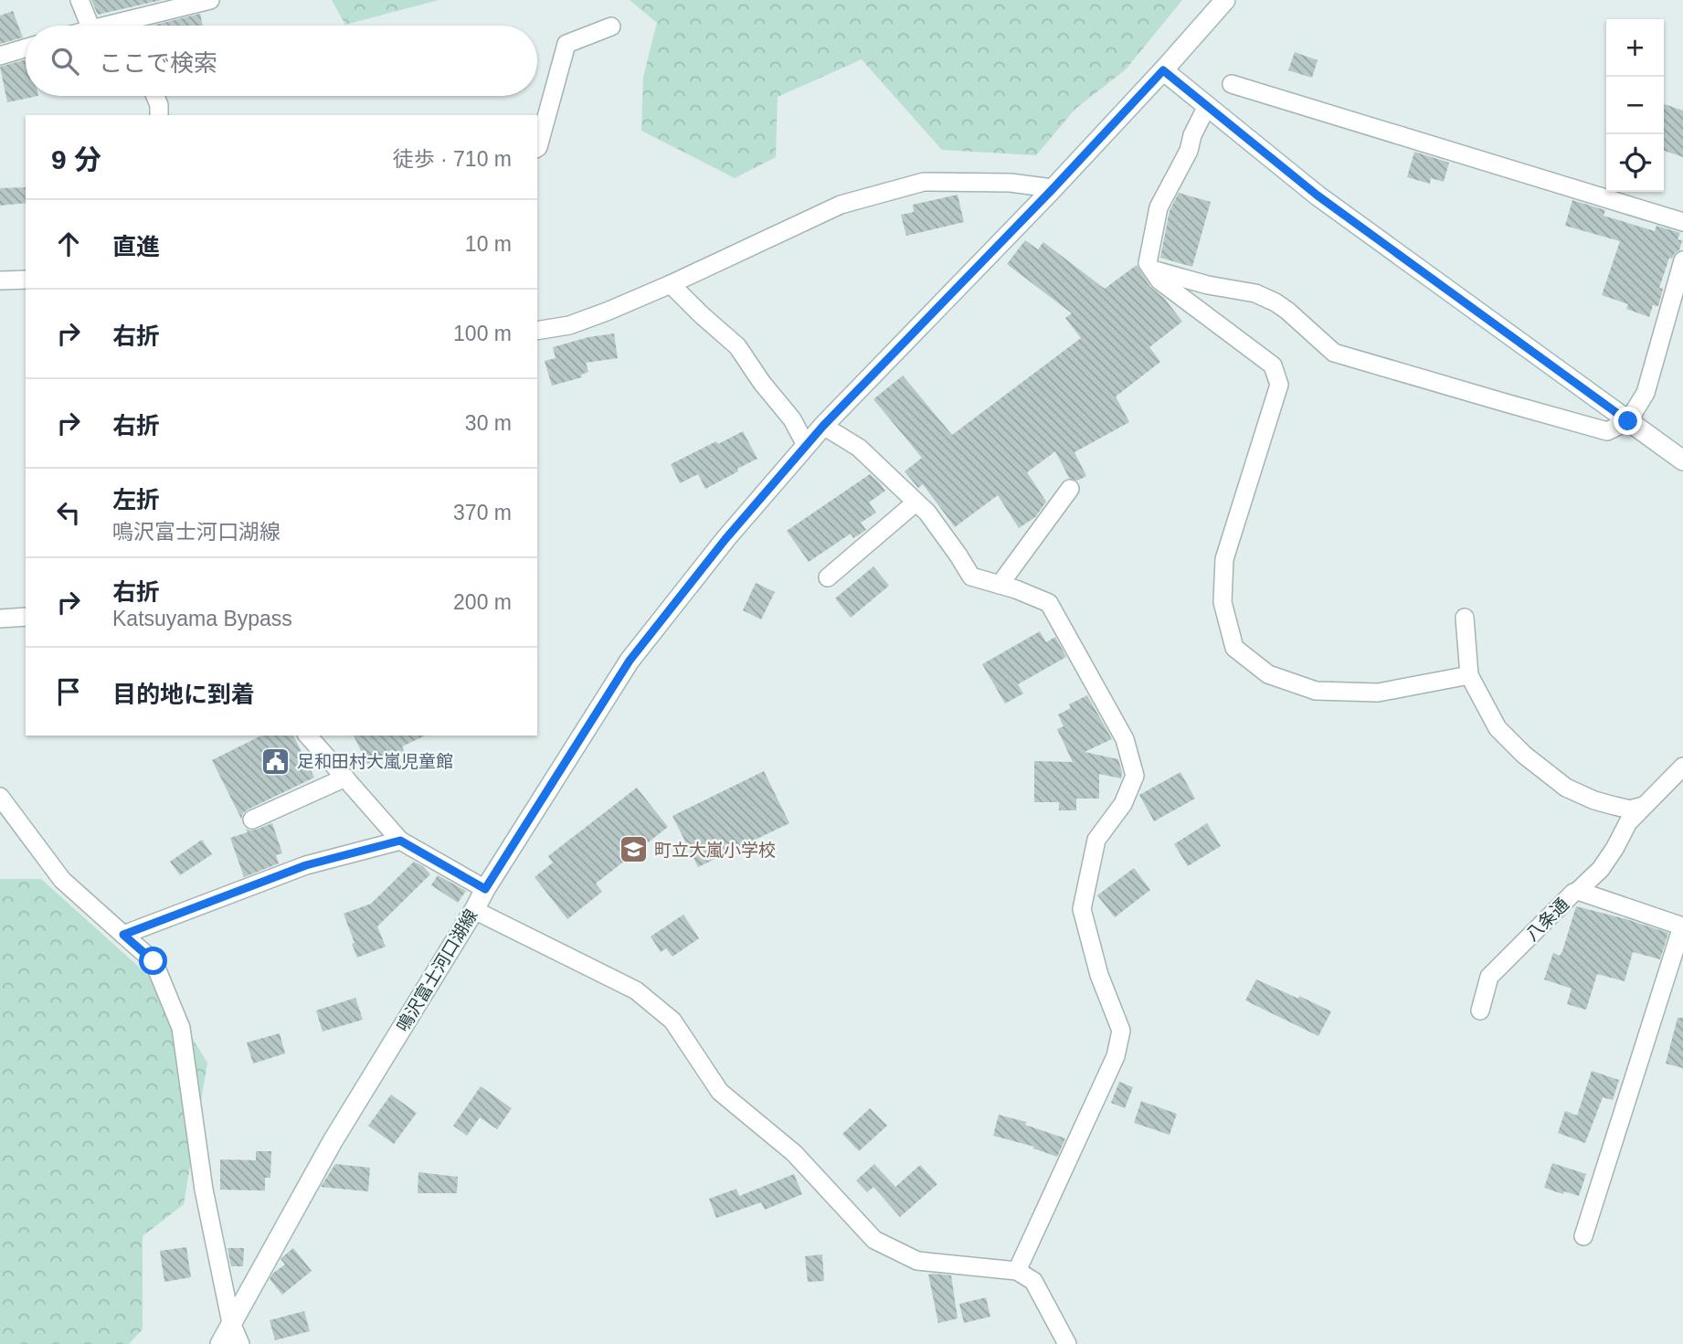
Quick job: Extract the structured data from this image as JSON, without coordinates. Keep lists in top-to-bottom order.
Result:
{
  "streets": {
    "main road": ["鳴沢富士河口湖線"],
    "street": ["八条通"]
  },
  "places": {
    "public building": ["足和田村大嵐児童館"],
    "school or university": ["町立大嵐小学校"]
  },
  "page": {
    "map_buttons": ["+", "−"],
    "search": "ここで検索",
    "heading": ["9 分", "徒歩 · 710 m"],
    "list": [
      ["直進", "10 m"],
      ["右折", "100 m"],
      ["右折", "30 m"],
      ["左折", "鳴沢富士河口湖線", "370 m"],
      ["右折", "Katsuyama Bypass", "200 m"],
      "目的地に到着"
    ]
  }
}
